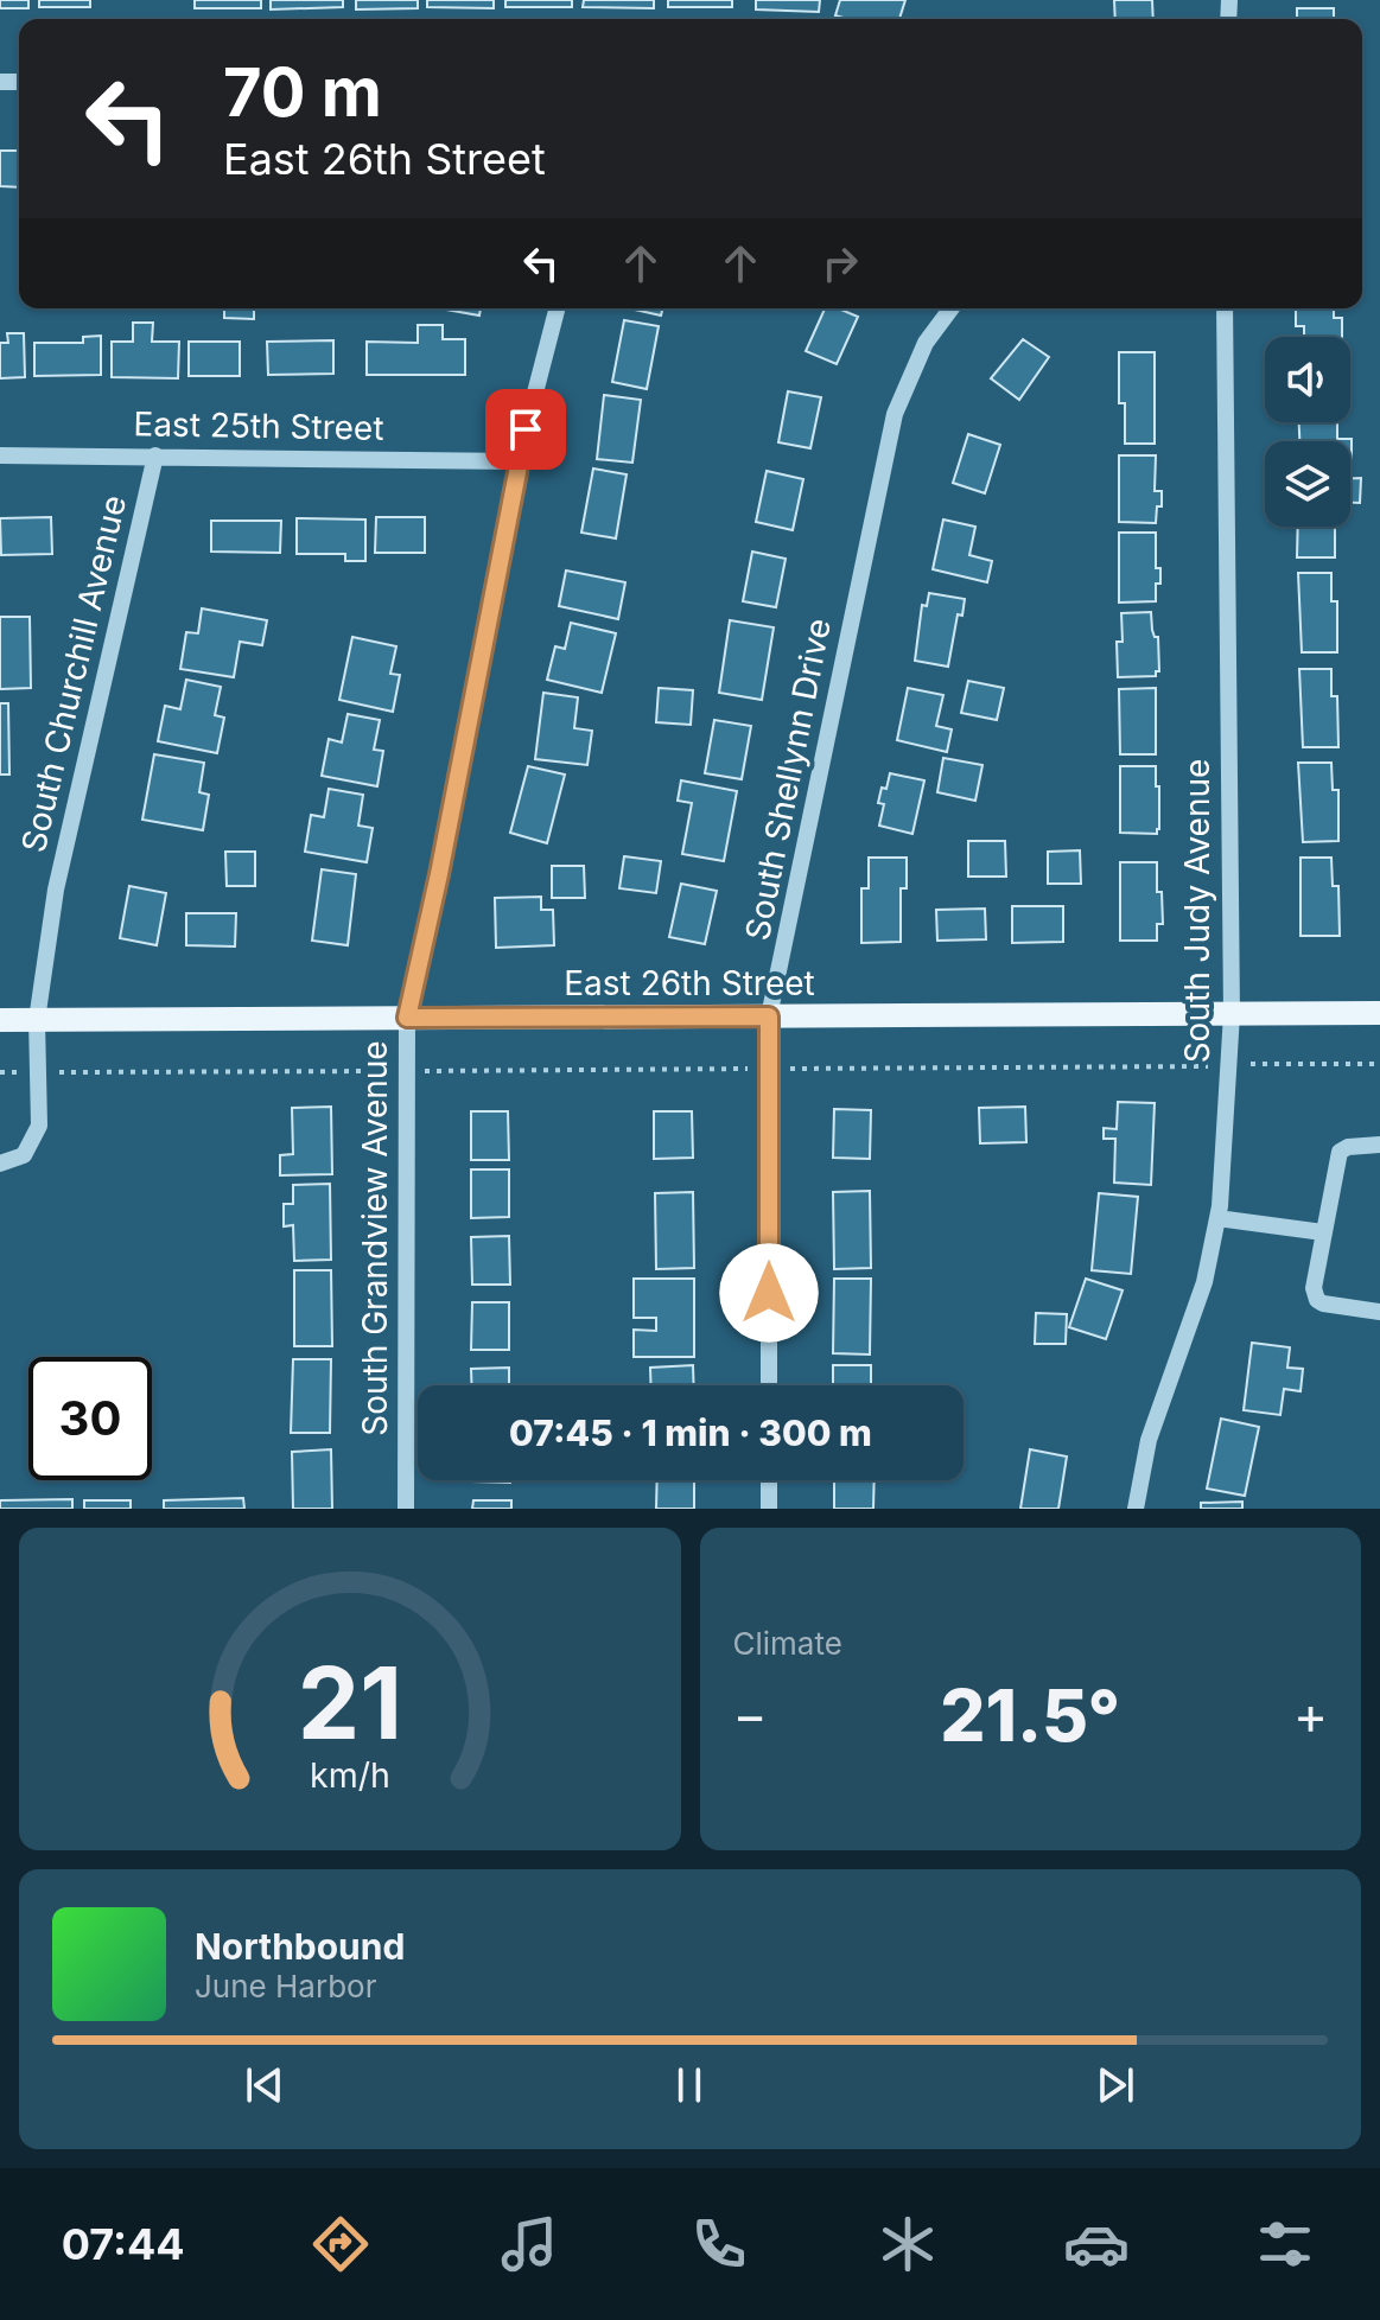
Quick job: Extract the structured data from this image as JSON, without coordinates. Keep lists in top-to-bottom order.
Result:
{
  "streets": {
    "main road": ["East 26th Street"],
    "street": [
      "East 25th Street",
      "South Churchill Avenue",
      "South Shellynn Drive",
      "South Judy Avenue",
      "South Grandview Avenue"
    ]
  },
  "crossings": [
    ["East 25th Street", "South Churchill Avenue"],
    ["East 25th Street", "South Grandview Avenue"],
    ["South Churchill Avenue", "East 26th Street"],
    ["South Shellynn Drive", "East 26th Street"],
    ["South Judy Avenue", "East 26th Street"],
    ["East 26th Street", "South Grandview Avenue"]
  ],
  "page": {
    "turn": ["70 m", "East 26th Street"],
    "limit": "30",
    "trip": "07:45 · 1 min · 300 m",
    "tile": "Climate",
    "heat": ["−", "21.5°", "+"],
    "song": ["Northbound", "June Harbor"],
    "tabs": "07:44",
    "gauge": ["21", "km/h"]
  }
}
